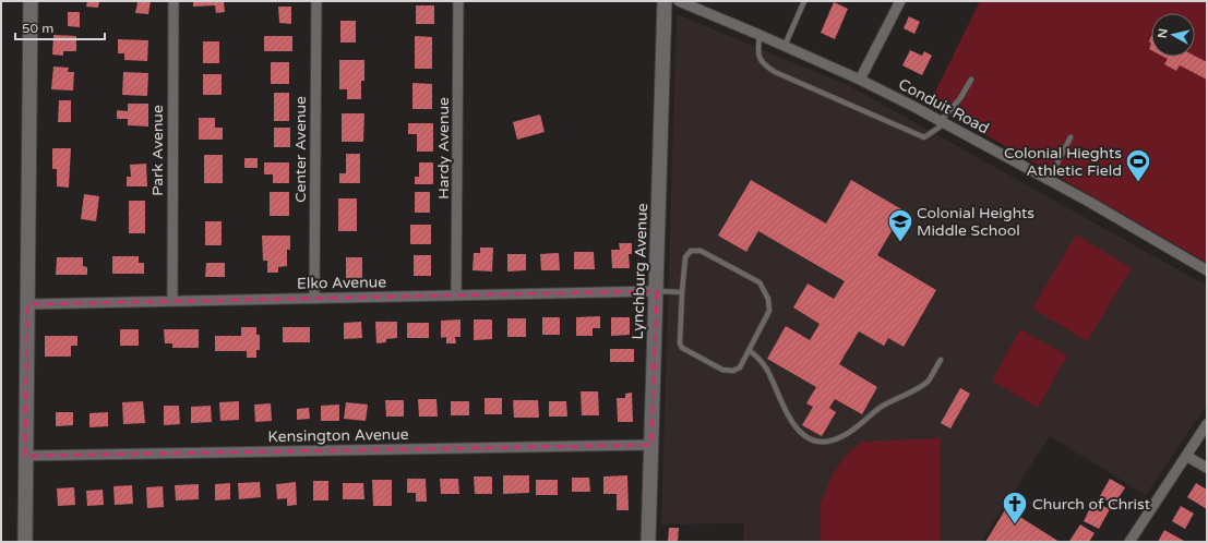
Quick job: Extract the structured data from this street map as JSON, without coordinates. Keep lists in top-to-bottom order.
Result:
{
  "streets": {
    "street": [
      "Conduit Road",
      "Hardy Avenue",
      "Center Avenue",
      "Park Avenue",
      "Lynchburg Avenue",
      "Elko Avenue",
      "Kensington Avenue"
    ]
  },
  "crossings": [
    ["Hardy Avenue", "Elko Avenue"],
    ["Center Avenue", "Elko Avenue"],
    ["Park Avenue", "Elko Avenue"],
    ["Lynchburg Avenue", "Elko Avenue"],
    ["Lynchburg Avenue", "Kensington Avenue"]
  ],
  "places": {
    "sports": ["Colonial Hieghts Athletic Field"],
    "school or university": ["Colonial Heights Middle School"],
    "church": ["Church of Christ"]
  },
  "scale_bar": "50 m",
  "north": "left"
}
